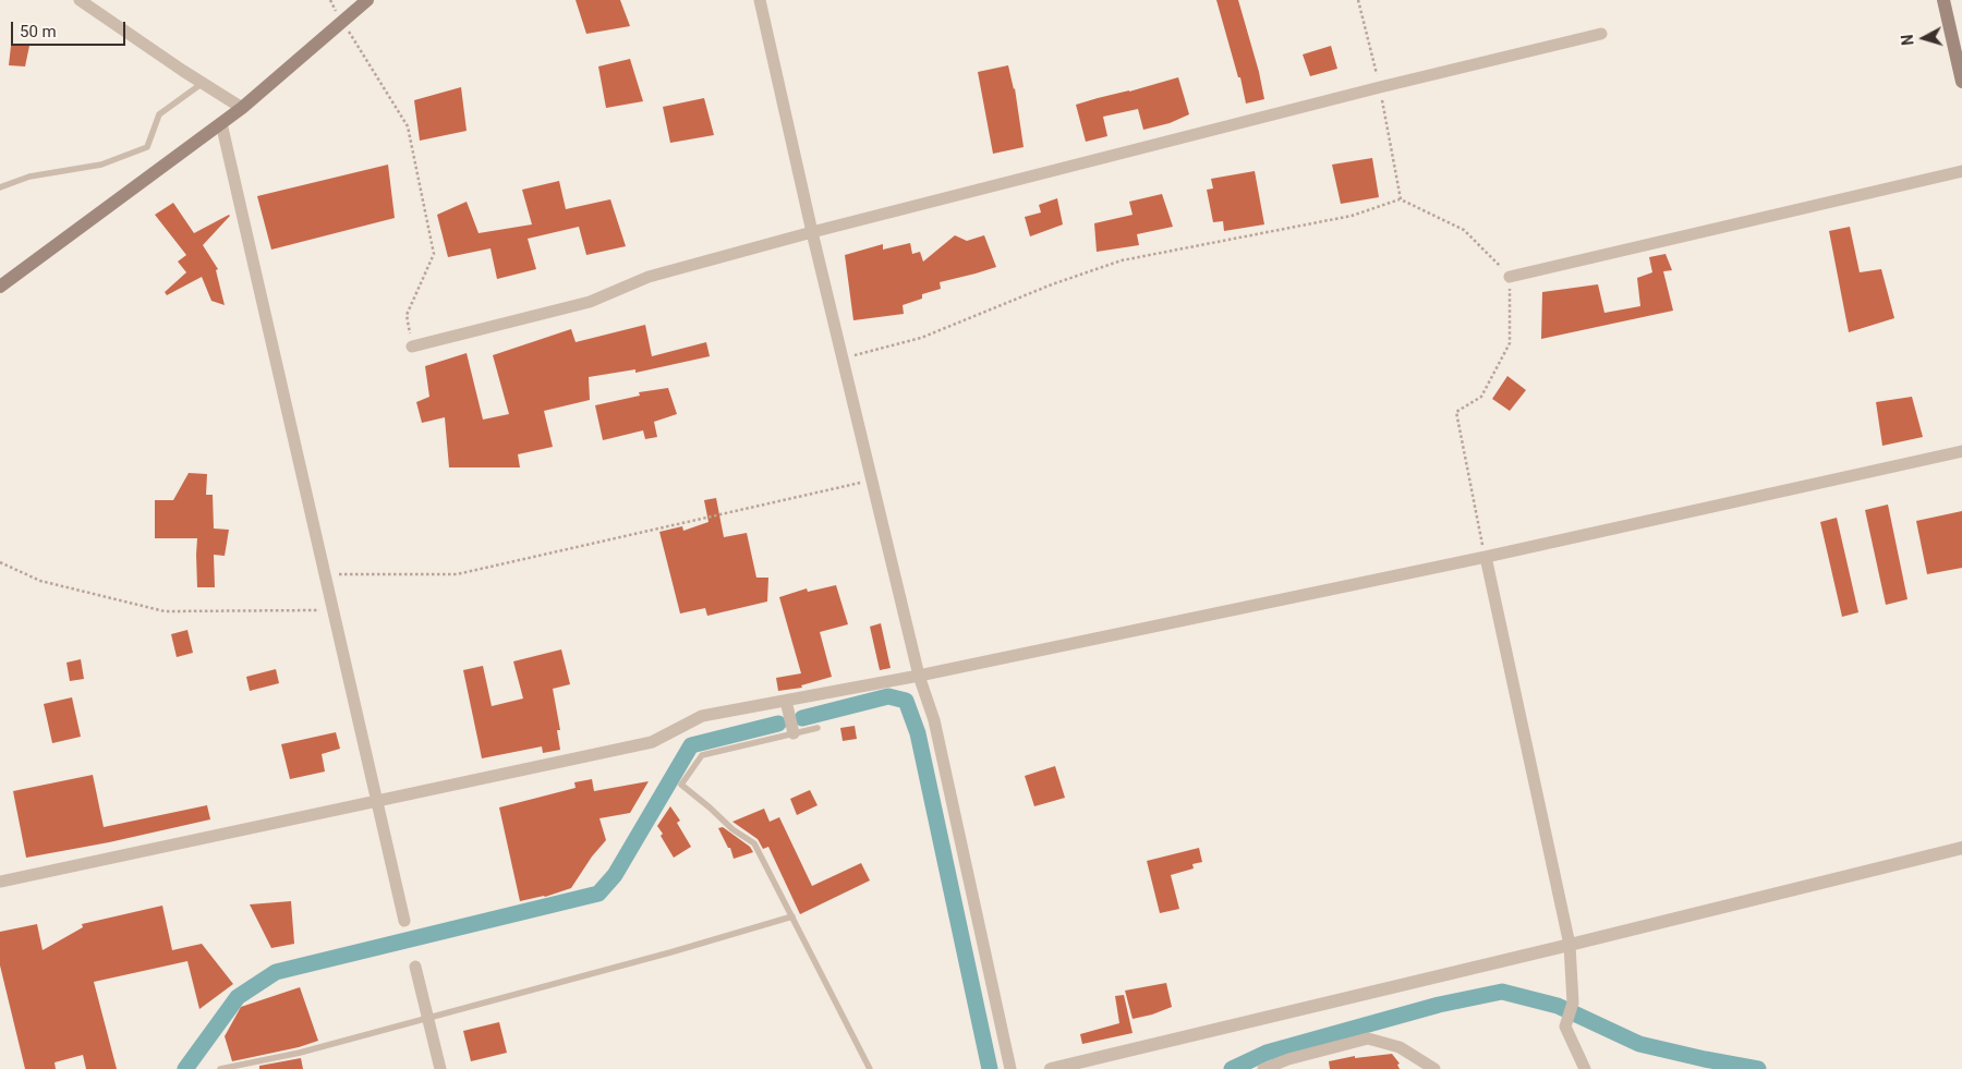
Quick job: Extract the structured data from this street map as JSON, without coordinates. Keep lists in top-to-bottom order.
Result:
{
  "scale_bar": "50 m",
  "north": "left"
}
